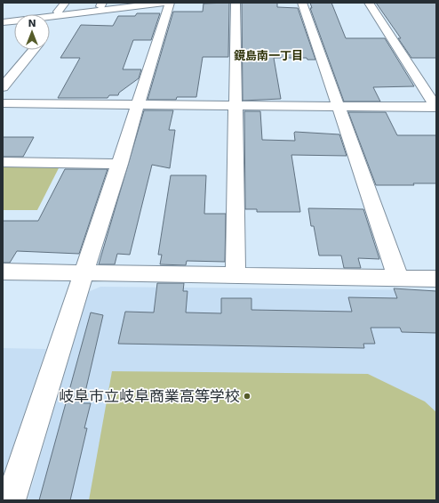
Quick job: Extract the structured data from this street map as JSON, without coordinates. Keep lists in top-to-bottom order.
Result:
{
  "districts": ["鏡島南一丁目"],
  "places": ["岐阜市立岐阜商業高等学校"],
  "north": "top"
}
